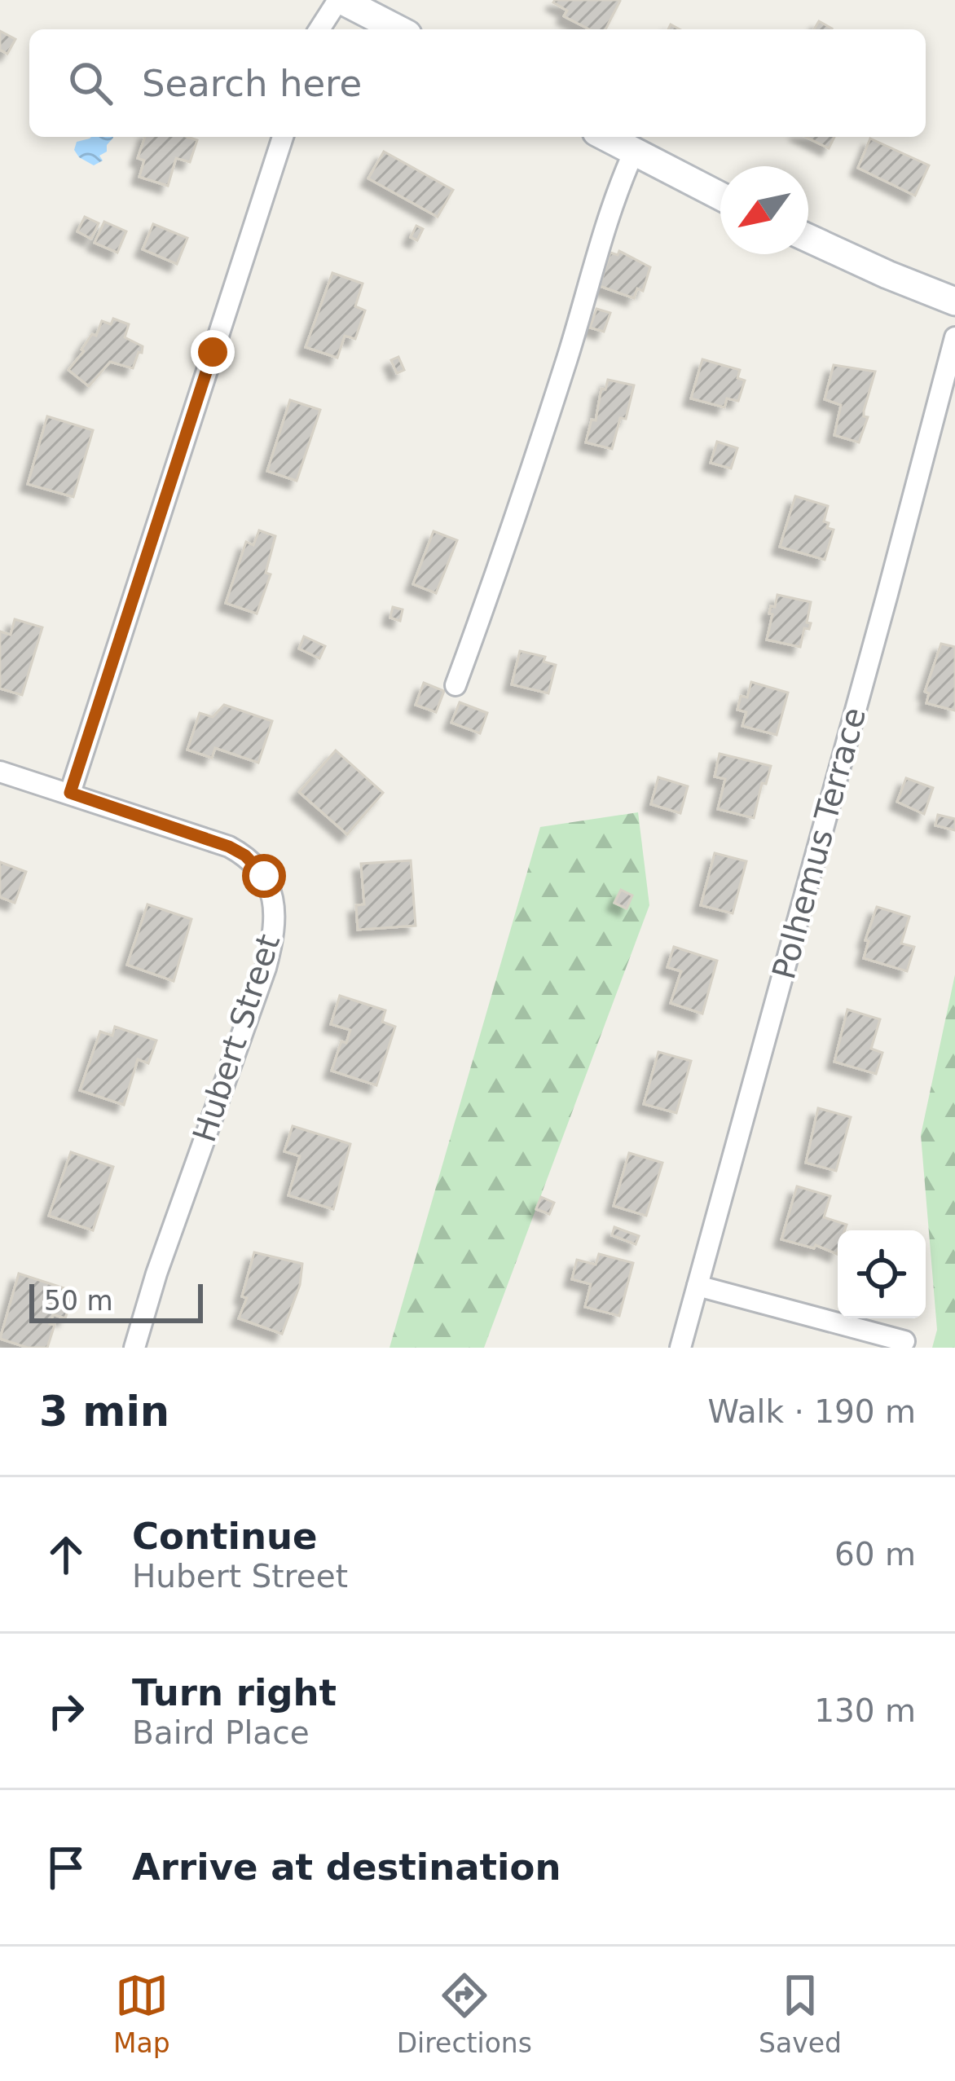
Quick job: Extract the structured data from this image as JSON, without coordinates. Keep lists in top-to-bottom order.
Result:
{
  "streets": {
    "street": ["Polhemus Terrace", "Hubert Street"]
  },
  "scale_bar": "50 m",
  "north": "bottom left",
  "page": {
    "search": "Search here",
    "scale": "50 m",
    "heading": ["3 min", "Walk · 190 m"],
    "list": [
      ["Continue", "Hubert Street", "60 m"],
      ["Turn right", "Baird Place", "130 m"],
      "Arrive at destination"
    ],
    "nav": ["Map", "Directions", "Saved"]
  }
}
